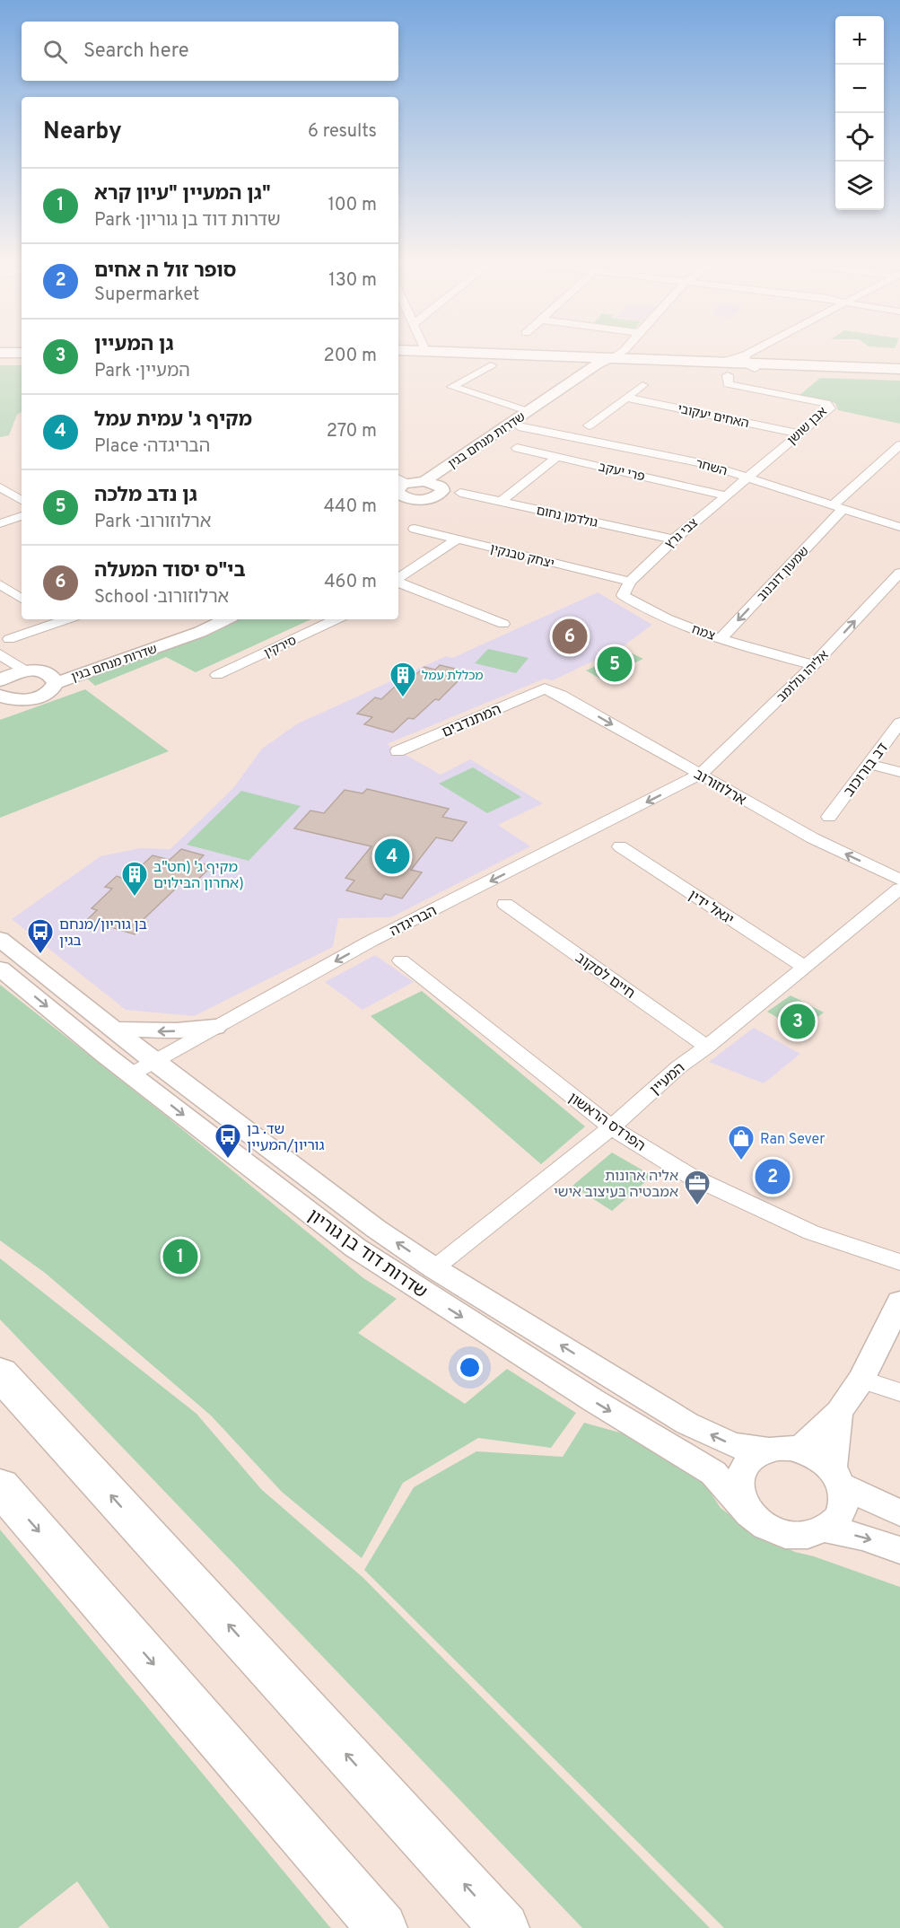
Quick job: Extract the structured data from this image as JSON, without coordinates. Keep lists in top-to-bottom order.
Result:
{
  "streets": {
    "street": [
      "האחים יעקובי",
      "אבן שושן",
      "שדרות מנחם בגין",
      "השחר",
      "פרי יעקב",
      "גולדמן נחום",
      "צבי גרץ",
      "יצחק טבנקין",
      "שמעון דובנוב",
      "צמח",
      "סירקין",
      "אליהו גולומב",
      "המתנדבים",
      "דב בורוכוב",
      "ארלוזורוב",
      "יגאל ידין",
      "הבריגדה",
      "חיים לסקוב",
      "המעיין",
      "הפרדס הראשון",
      "שדרות דוד בן גוריון"
    ]
  },
  "crossings": [
    ["האחים יעקובי", "אבן שושן"],
    ["אבן שושן", "השחר"],
    ["אבן שושן", "צבי גרץ"],
    ["שדרות מנחם בגין", "השחר"],
    ["השחר", "צבי גרץ"],
    ["השחר", "שמעון דובנוב"],
    ["פרי יעקב", "צבי גרץ"],
    ["גולדמן נחום", "צבי גרץ"],
    ["צבי גרץ", "יצחק טבנקין"],
    ["צבי גרץ", "צמח"],
    ["שמעון דובנוב", "צמח"],
    ["צמח", "אליהו גולומב"],
    ["אליהו גולומב", "ארלוזורוב"],
    ["אליהו גולומב", "הבריגדה"],
    ["המתנדבים", "ארלוזורוב"],
    ["ארלוזורוב", "הבריגדה"],
    ["יגאל ידין", "המעיין"],
    ["הבריגדה", "שדרות דוד בן גוריון"],
    ["חיים לסקוב", "המעיין"],
    ["המעיין", "הפרדס הראשון"],
    ["המעיין", "שדרות דוד בן גוריון"]
  ],
  "one_way": ["שמעון דובנוב", "אליהו גולומב", "הבריגדה"],
  "places": {
    "building": ["מכללת עמל", "מקיף ג' (חט\"ב אחרון הבילוים)"],
    "bus stop": ["בן גוריון/מנחם בגין", "שד. בן גוריון/המעיין"],
    "shop": ["Ran Sever"],
    "office": ["אליה ארונות אמבטיה בעיצוב אישי"]
  },
  "page": {
    "map_buttons": ["+", "−"],
    "search": "Search here",
    "heading": ["Nearby", "6 results"],
    "list": [
      {
        "mark": "1",
        "name": "גן המעיין \"עיון קרא\"",
        "note": "Park · שדרות דוד בן גוריון",
        "value": "100 m"
      },
      {
        "mark": "2",
        "name": "סופר זול ה אחים",
        "note": "Supermarket",
        "value": "130 m"
      },
      {
        "mark": "3",
        "name": "גן המעיין",
        "note": "Park · המעיין",
        "value": "200 m"
      },
      {
        "mark": "4",
        "name": "מקיף ג' עמית עמל",
        "note": "Place · הבריגדה",
        "value": "270 m"
      },
      {
        "mark": "5",
        "name": "גן נדב מלכה",
        "note": "Park · ארלוזורוב",
        "value": "440 m"
      },
      {
        "mark": "6",
        "name": "בי\"ס יסוד המעלה",
        "note": "School · ארלוזורוב",
        "value": "460 m"
      }
    ],
    "pins": [
      "6",
      "5",
      "4",
      "3",
      "2",
      "1"
    ]
  }
}
